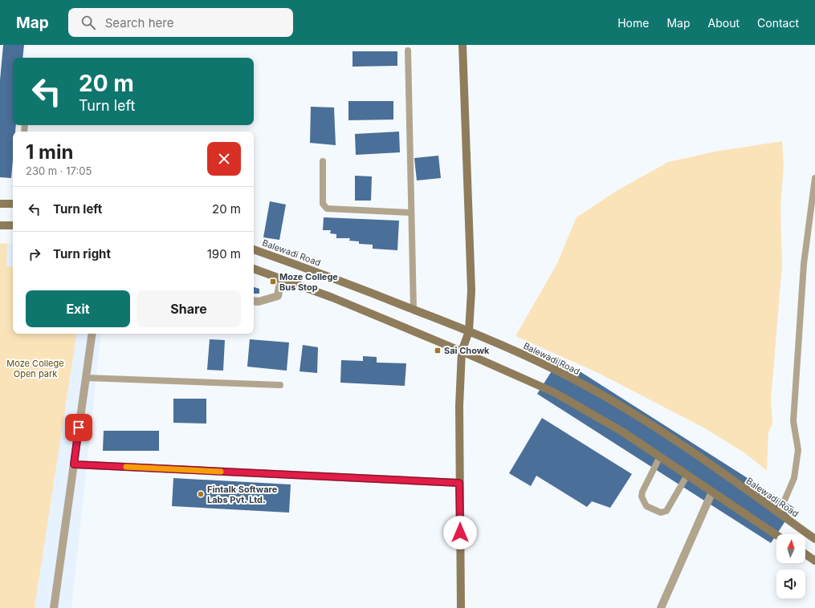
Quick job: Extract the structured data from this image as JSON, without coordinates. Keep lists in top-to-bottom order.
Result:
{
  "streets": {
    "main road": ["Balewadi Road"]
  },
  "parks": ["Moze College Open park"],
  "places": {
    "transit": ["Moze College Bus Stop", "Sai Chowk"],
    "other": ["Fintalk Software Labs Pvt. Ltd."]
  },
  "north": "top",
  "page": {
    "header": "Map",
    "search": "Search here",
    "nav": [
      "Home",
      "Map",
      "About",
      "Contact"
    ],
    "turn": ["20 m", "Turn left"],
    "heading": ["1 min", "230 m · 17:05"],
    "list": [
      {
        "name": "Turn left",
        "value": "20 m"
      },
      {
        "name": "Turn right",
        "value": "190 m"
      }
    ],
    "buttons": ["Exit", "Share"]
  }
}
